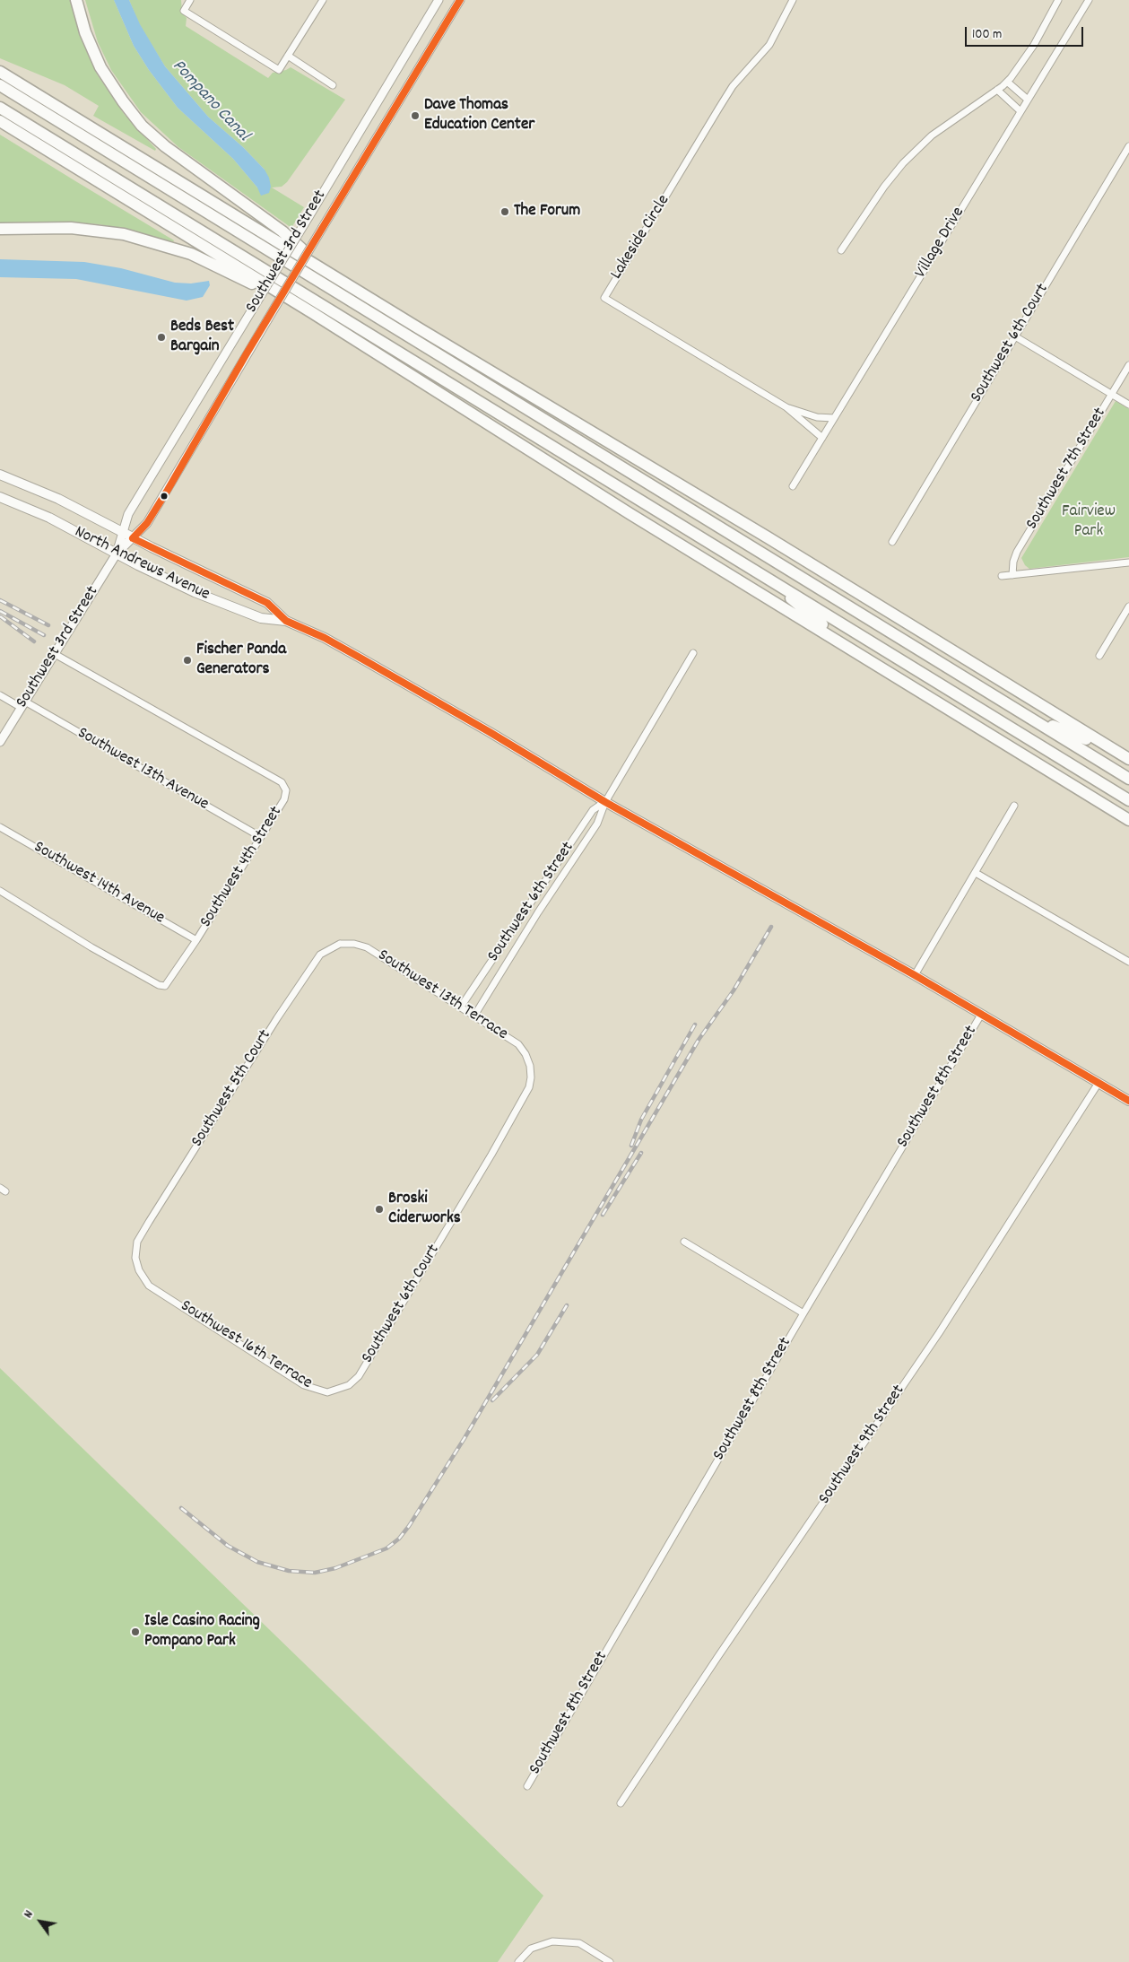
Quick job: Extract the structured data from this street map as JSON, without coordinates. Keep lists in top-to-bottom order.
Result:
{
  "streets": {
    "main road": ["North Andrews Avenue"],
    "street": [
      "Lakeside Circle",
      "Village Drive",
      "Southwest 3rd Street",
      "Southwest 6th Court",
      "Southwest 7th Street",
      "Southwest 13th Avenue",
      "Southwest 4th Street",
      "Southwest 14th Avenue",
      "Southwest 6th Street",
      "Southwest 13th Terrace",
      "Southwest 8th Street",
      "Southwest 5th Court",
      "Southwest 16th Terrace",
      "Southwest 9th Street"
    ]
  },
  "crossings": [
    ["Lakeside Circle", "Village Drive"],
    ["Southwest 3rd Street", "North Andrews Avenue"],
    ["Southwest 3rd Street", "Southwest 13th Avenue"],
    ["Southwest 3rd Street", "Southwest 4th Street"],
    ["Southwest 6th Court", "Southwest 13th Terrace"],
    ["Southwest 6th Court", "Southwest 16th Terrace"],
    ["North Andrews Avenue", "Southwest 6th Street"],
    ["North Andrews Avenue", "Southwest 8th Street"],
    ["North Andrews Avenue", "Southwest 9th Street"],
    ["Southwest 13th Avenue", "Southwest 4th Street"],
    ["Southwest 4th Street", "Southwest 14th Avenue"],
    ["Southwest 6th Street", "Southwest 13th Terrace"],
    ["Southwest 13th Terrace", "Southwest 5th Court"],
    ["Southwest 5th Court", "Southwest 16th Terrace"]
  ],
  "water": ["Pompano Canal"],
  "parks": ["Fairview Park"],
  "places": [
    "Dave Thomas Education Center",
    "The Forum",
    "Beds Best Bargain",
    "Fischer Panda Generators",
    "Broski Ciderworks",
    "Isle Casino Racing Pompano Park"
  ],
  "scale_bar": "100 m",
  "north": "top left"
}
